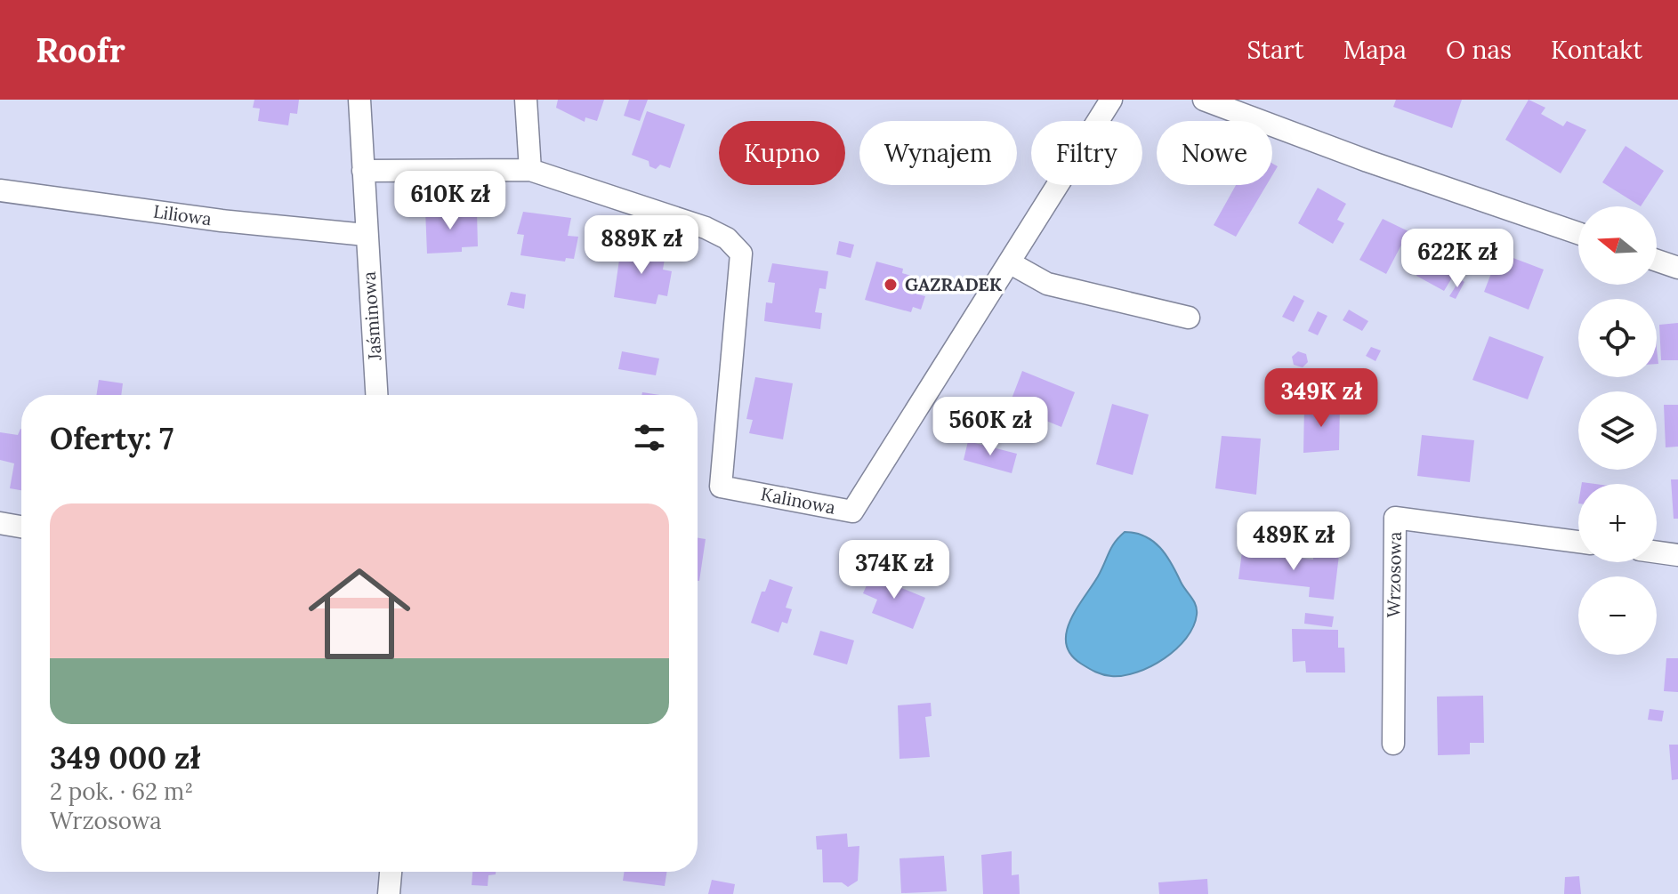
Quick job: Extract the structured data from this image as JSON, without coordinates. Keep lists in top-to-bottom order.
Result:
{
  "streets": {
    "street": [
      "Liliowa",
      "Jaśminowa",
      "Kalinowa",
      "Wrzosowa"
    ]
  },
  "crossings": [
    ["Liliowa", "Jaśminowa"],
    ["Jaśminowa", "Kalinowa"]
  ],
  "places": ["GAZRADEK"],
  "north": "left",
  "page": {
    "header": "Roofr",
    "nav": [
      "Start",
      "Mapa",
      "O nas",
      "Kontakt"
    ],
    "chip": [
      "Kupno",
      "Wynajem",
      "Filtry",
      "Nowe"
    ],
    "price": [
      "610K zł",
      "889K zł",
      "622K zł",
      "349K zł",
      "560K zł",
      "489K zł",
      "374K zł"
    ],
    "map_buttons": ["+", "−"],
    "heading": "Oferty: 7",
    "list": [
      {
        "name": "349 000 zł",
        "note": "2 pok. · 62 m² · Wrzosowa"
      }
    ]
  }
}
